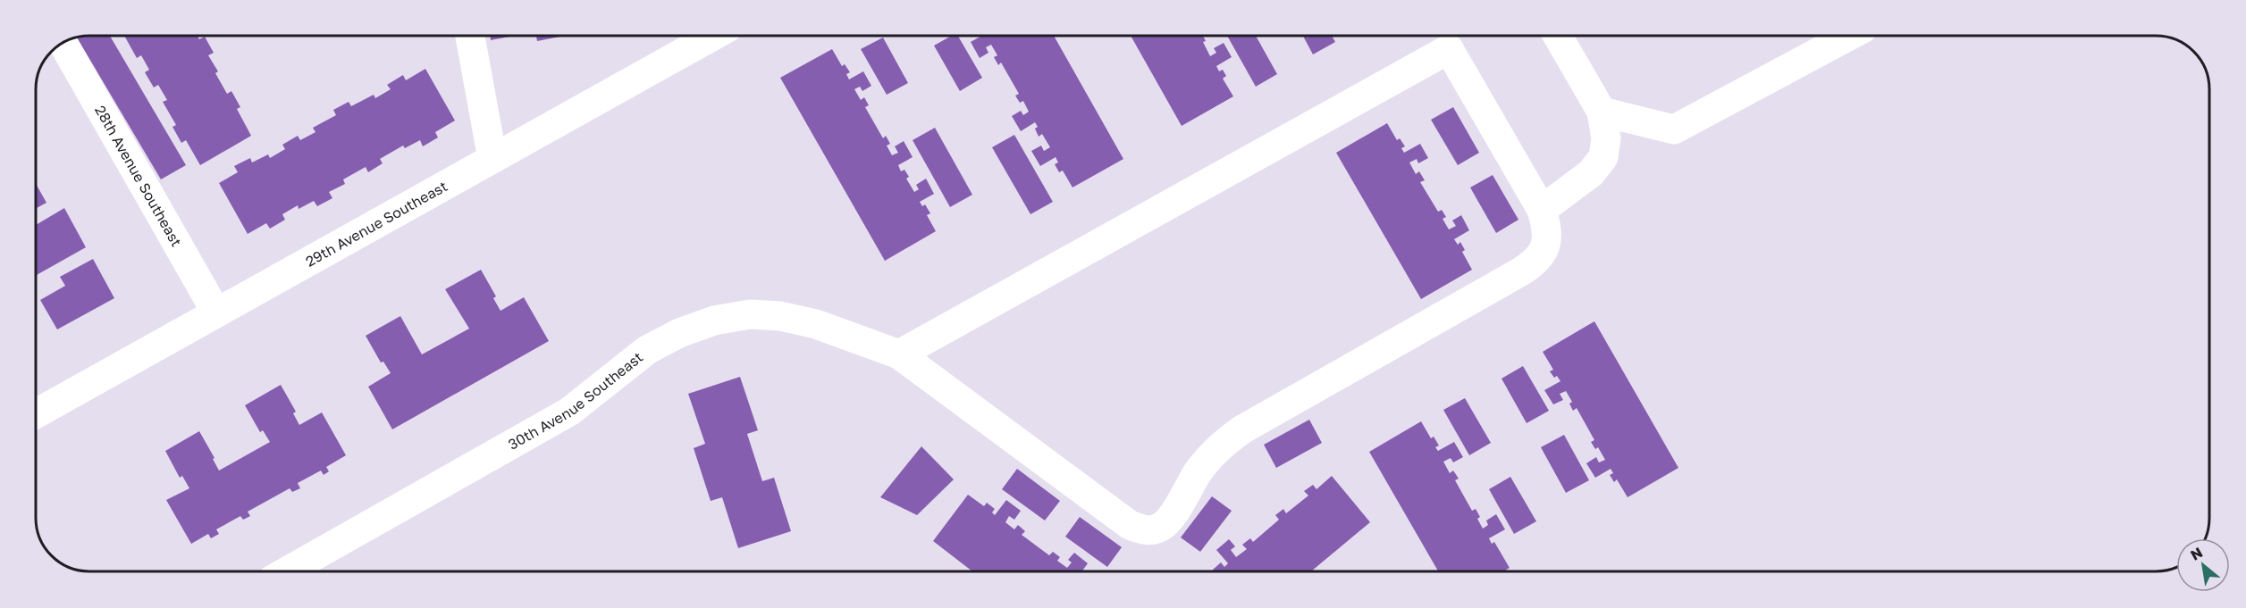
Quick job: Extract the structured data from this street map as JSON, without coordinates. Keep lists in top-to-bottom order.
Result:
{
  "streets": {
    "street": ["28th Avenue Southeast", "29th Avenue Southeast", "30th Avenue Southeast"]
  },
  "crossings": [
    ["28th Avenue Southeast", "29th Avenue Southeast"]
  ],
  "north": "top left"
}
